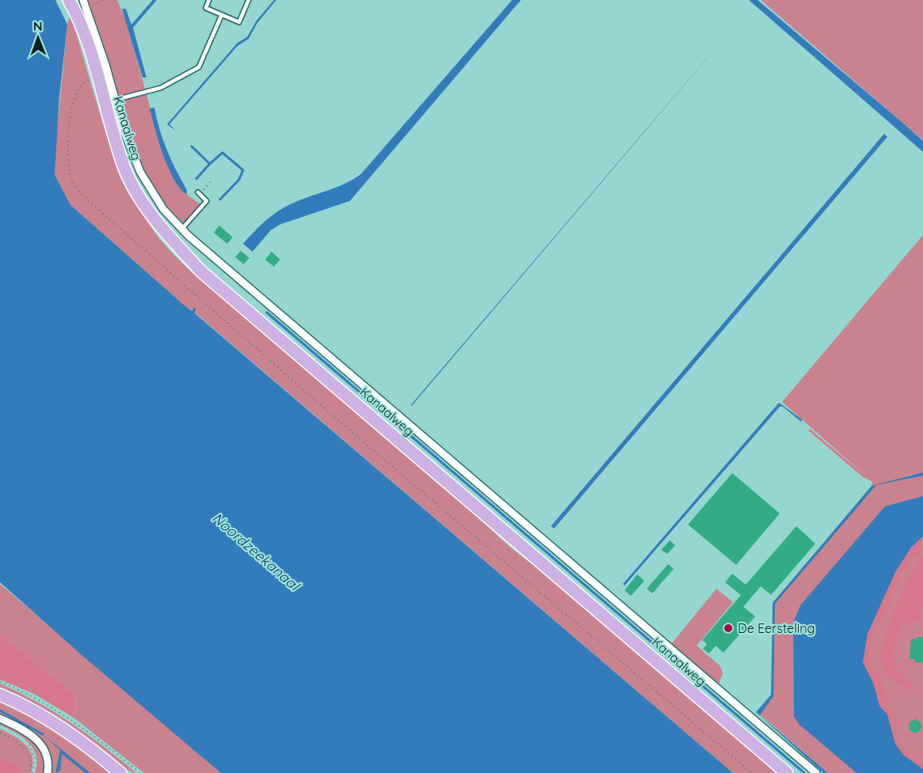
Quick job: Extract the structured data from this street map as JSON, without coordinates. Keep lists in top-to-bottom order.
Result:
{
  "streets": {
    "main road": ["Kanaalweg"]
  },
  "water": ["Noordzeekanaal"],
  "places": ["De Eersteling"],
  "north": "top"
}
